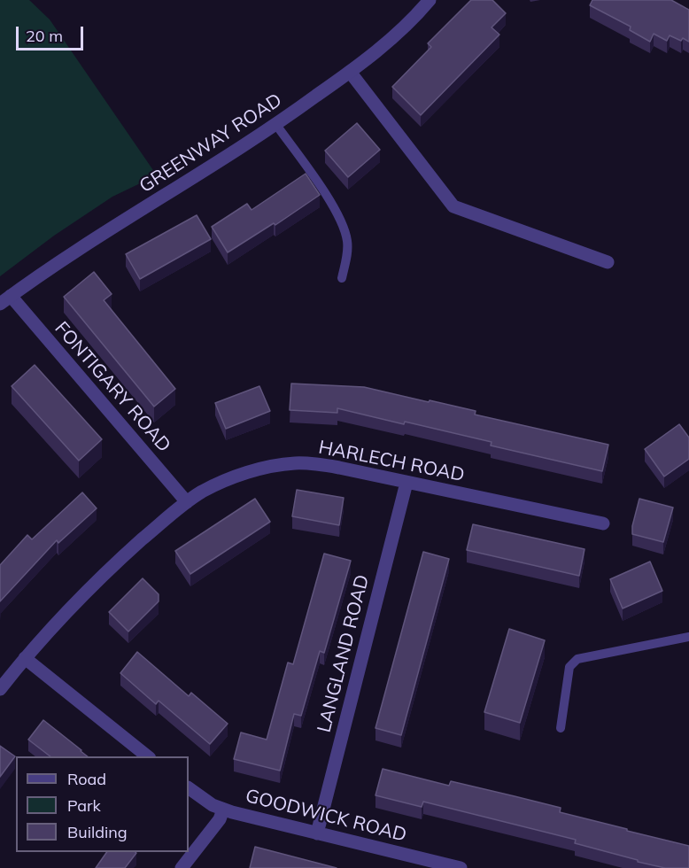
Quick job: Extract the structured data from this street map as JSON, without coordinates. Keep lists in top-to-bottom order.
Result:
{
  "streets": {
    "street": [
      "GREENWAY ROAD",
      "FONTIGARY ROAD",
      "HARLECH ROAD",
      "LANGLAND ROAD",
      "GOODWICK ROAD"
    ]
  },
  "crossings": [
    ["GREENWAY ROAD", "FONTIGARY ROAD"],
    ["FONTIGARY ROAD", "HARLECH ROAD"],
    ["HARLECH ROAD", "LANGLAND ROAD"],
    ["LANGLAND ROAD", "GOODWICK ROAD"]
  ],
  "legend": ["Road", "Park", "Building"],
  "scale_bar": "20 m"
}
